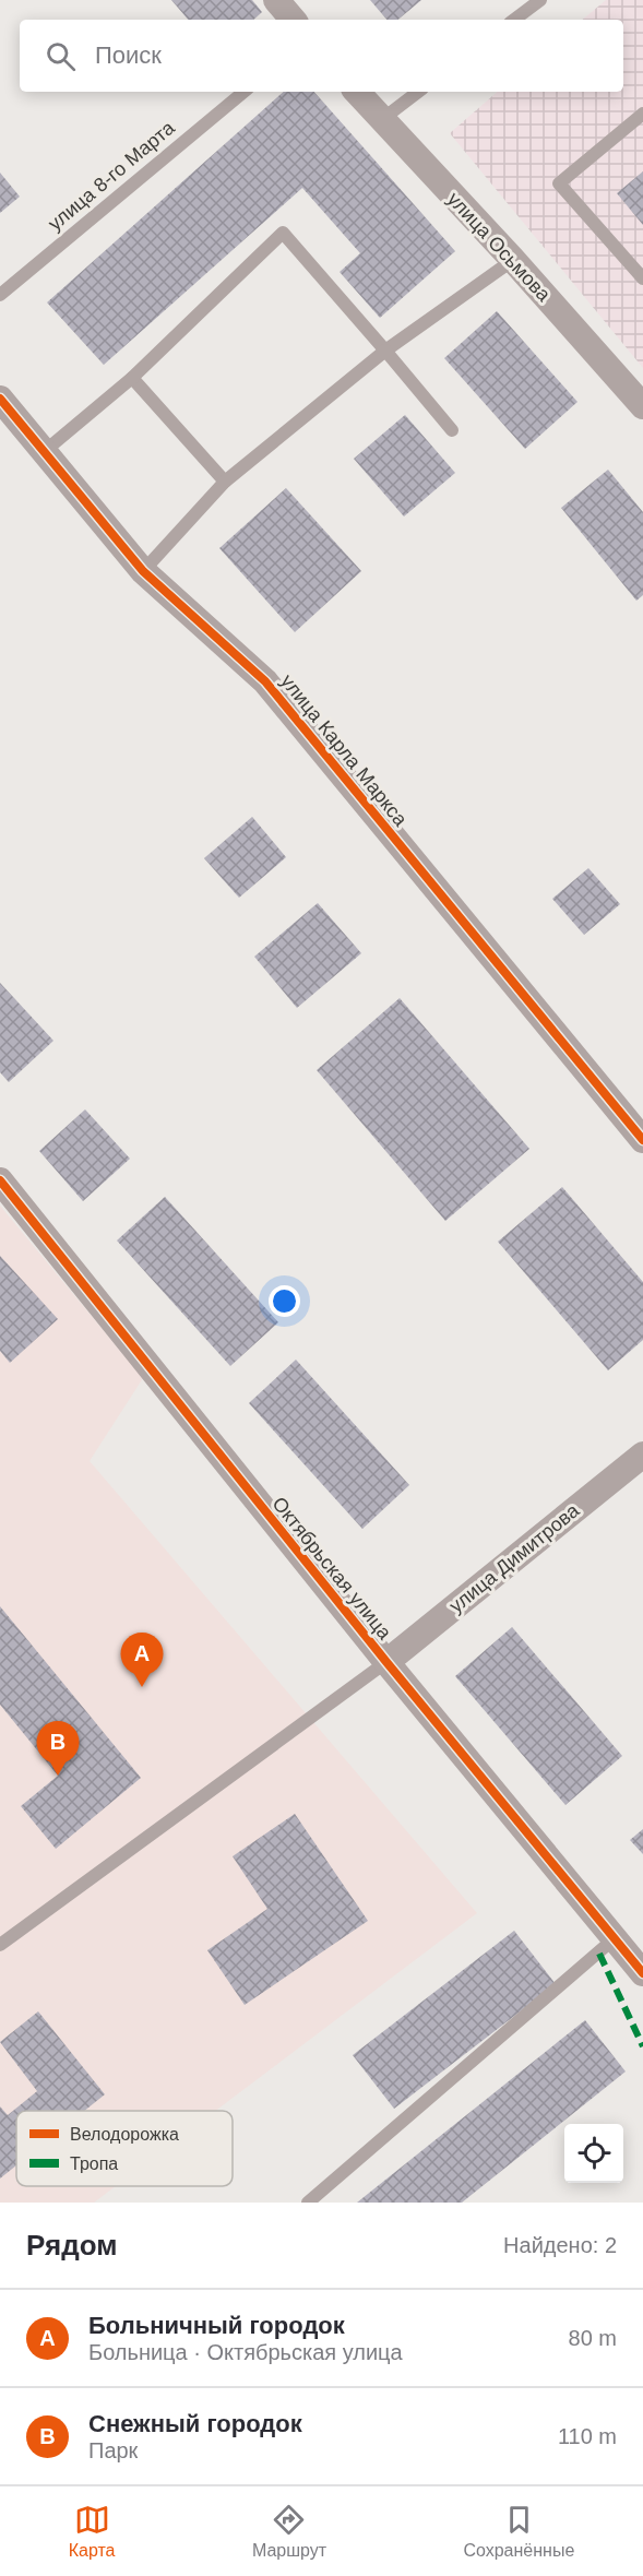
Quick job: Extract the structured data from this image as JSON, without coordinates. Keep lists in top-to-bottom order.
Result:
{
  "streets": {
    "street": [
      "улица Осьмова",
      "улица Карла Маркса",
      "улица Димитрова",
      "Октябрьская улица"
    ],
    "lane": ["улица 8-го Марта"]
  },
  "crossings": [
    ["улица Димитрова", "Октябрьская улица"]
  ],
  "legend": ["Велодорожка", "Тропа"],
  "page": {
    "search": "Поиск",
    "pins": ["A", "B"],
    "heading": ["Рядом", "Найдено: 2"],
    "list": [
      {
        "mark": "A",
        "name": "Больничный городок",
        "note": "Больница · Октябрьская улица",
        "value": "80 m"
      },
      {
        "mark": "B",
        "name": "Снежный городок",
        "note": "Парк",
        "value": "110 m"
      }
    ],
    "nav": ["Карта", "Маршрут", "Сохранённые"]
  }
}
